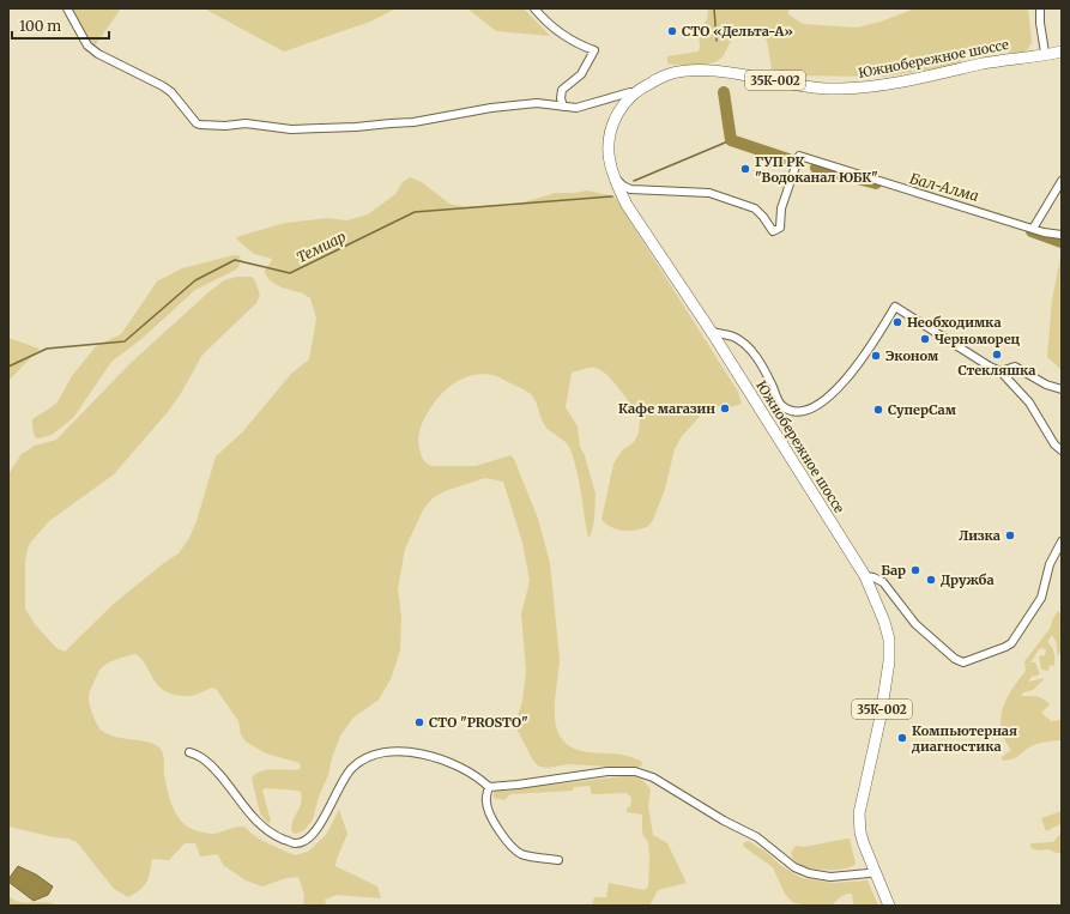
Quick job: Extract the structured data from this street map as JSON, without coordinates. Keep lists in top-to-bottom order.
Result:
{
  "streets": {
    "highway": ["Южнобережное шоссе", "35К-002"]
  },
  "water": ["Бал-Алма", "Темиар"],
  "places": [
    "СТО «Дельта-А»",
    "ГУП РК \"Водоканал ЮБК\"",
    "Необходимка",
    "Черноморец",
    "Стекляшка",
    "Эконом",
    "Кафе магазин",
    "СуперСам",
    "Лизка",
    "Бар",
    "Дружба",
    "СТО \"PROSTO\"",
    "Компьютерная диагностика"
  ],
  "scale_bar": "100 m"
}
